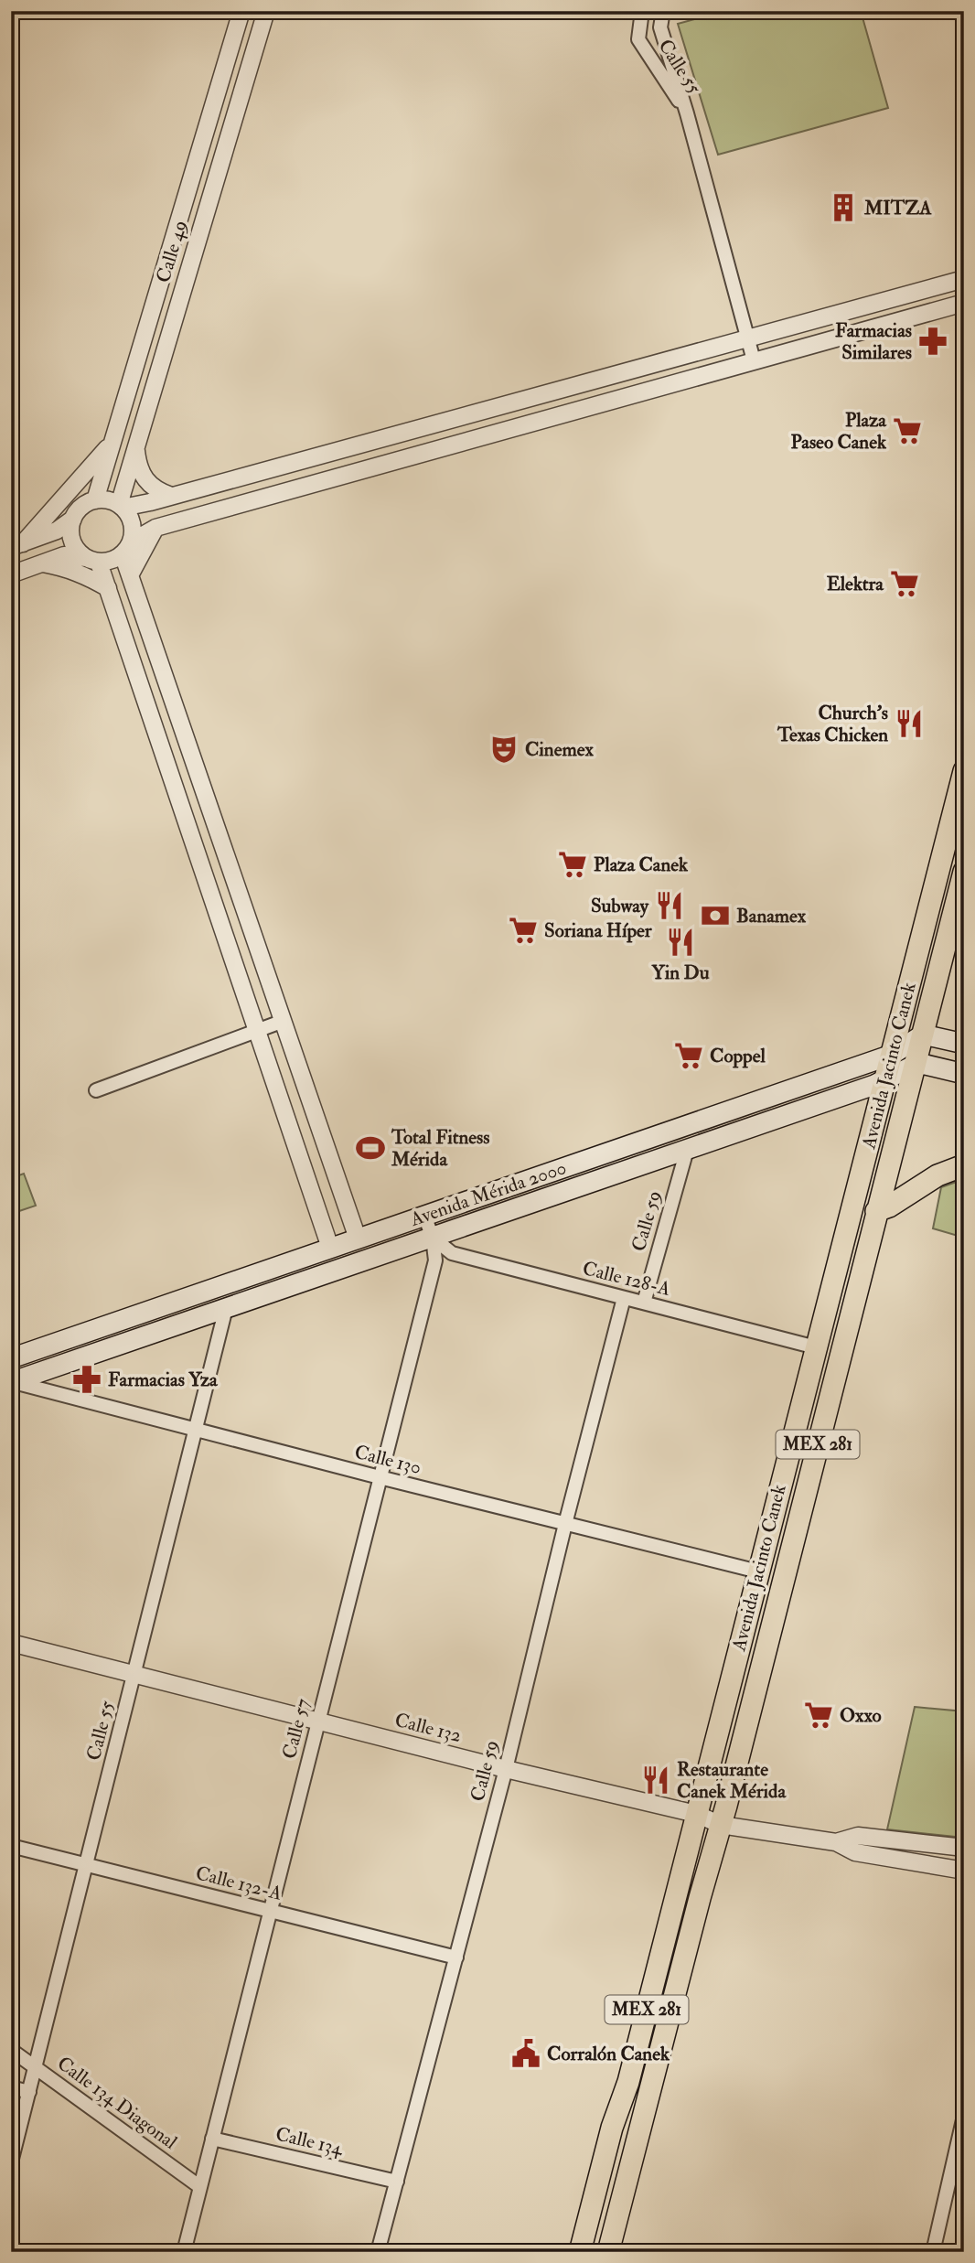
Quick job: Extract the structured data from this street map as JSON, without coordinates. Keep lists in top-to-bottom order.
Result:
{
  "streets": {
    "main road": ["Avenida Jacinto Canek", "Avenida Mérida 2000", "MEX 281"],
    "street": [
      "Calle 55",
      "Calle 49",
      "Calle 59",
      "Calle 128-A",
      "Calle 130",
      "Calle 132",
      "Calle 57",
      "Calle 132-A",
      "Calle 134 Diagonal",
      "Calle 134"
    ]
  },
  "crossings": [
    ["Calle 55", "Avenida Mérida 2000"],
    ["Calle 55", "Calle 130"],
    ["Calle 55", "Calle 132"],
    ["Calle 55", "Calle 132-A"],
    ["Calle 55", "Calle 134 Diagonal"],
    ["Avenida Jacinto Canek", "Avenida Mérida 2000"],
    ["Avenida Jacinto Canek", "Calle 128-A"],
    ["Avenida Jacinto Canek", "Calle 130"],
    ["Avenida Jacinto Canek", "Calle 132"],
    ["Avenida Mérida 2000", "Calle 59"],
    ["Avenida Mérida 2000", "Calle 128-A"],
    ["Avenida Mérida 2000", "Calle 130"],
    ["Avenida Mérida 2000", "Calle 57"],
    ["Calle 59", "Calle 128-A"],
    ["Calle 59", "Calle 130"],
    ["Calle 59", "Calle 132"],
    ["Calle 59", "Calle 132-A"],
    ["Calle 59", "Calle 134"],
    ["Calle 128-A", "Calle 57"],
    ["Calle 130", "Calle 57"],
    ["Calle 132", "Calle 57"],
    ["Calle 57", "Calle 132-A"],
    ["Calle 57", "Calle 134 Diagonal"],
    ["Calle 57", "Calle 134"]
  ],
  "places": {
    "building": ["MITZA"],
    "pharmacy": ["Farmacias Similares", "Farmacias Yza"],
    "supermarket": [
      "Plaza Paseo Canek",
      "Elektra",
      "Plaza Canek",
      "Soriana Híper",
      "Coppel",
      "Oxxo"
    ],
    "restaurant": [
      "Church's Texas Chicken",
      "Subway",
      "Yin Du",
      "Restaurante Canek Mérida"
    ],
    "theatre": ["Cinemex"],
    "bank": ["Banamex"],
    "sports": ["Total Fitness Mérida"],
    "public building": ["Corralón Canek"]
  }
}
